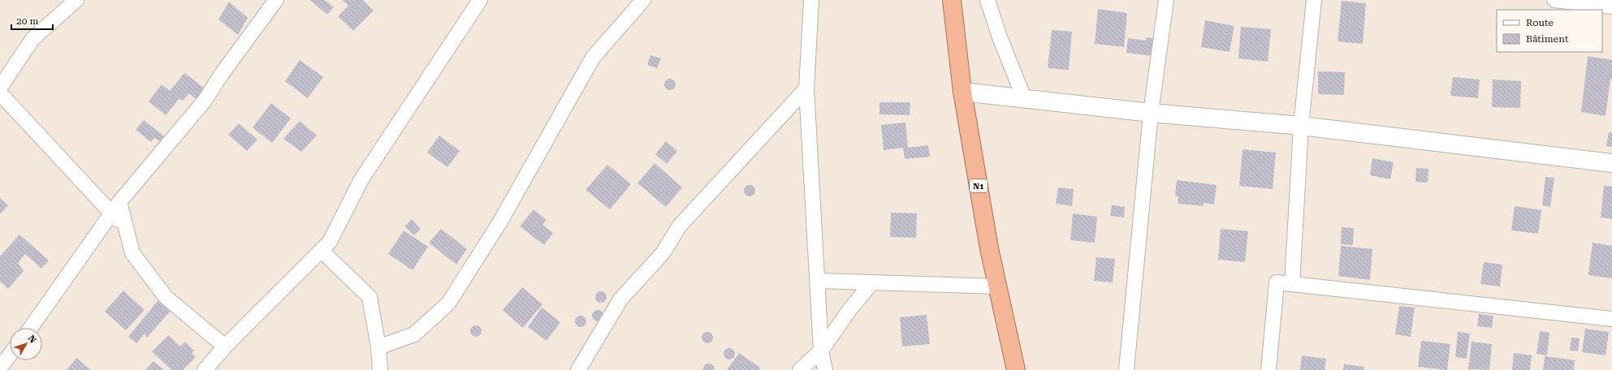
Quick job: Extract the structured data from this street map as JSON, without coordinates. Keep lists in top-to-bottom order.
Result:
{
  "streets": {
    "highway": ["N1"]
  },
  "legend": ["Route", "Bâtiment"],
  "scale_bar": "20 m",
  "north": "top right"
}
